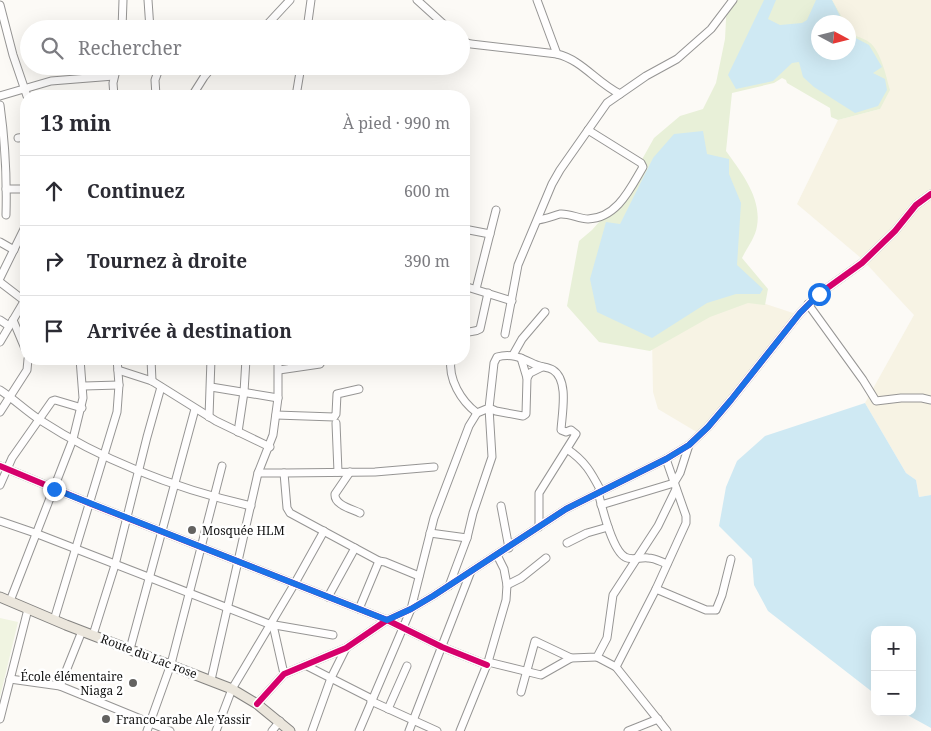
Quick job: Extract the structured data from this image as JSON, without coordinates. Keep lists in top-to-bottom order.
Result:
{
  "streets": {
    "main road": ["Route du Lac rose"]
  },
  "places": ["Mosquée HLM", "École élémentaire Niaga 2", "Franco-arabe Ale Yassir"],
  "north": "right",
  "page": {
    "search": "Rechercher",
    "heading": ["13 min", "À pied · 990 m"],
    "list": [
      ["Continuez", "600 m"],
      ["Tournez à droite", "390 m"],
      "Arrivée à destination"
    ],
    "map_buttons": ["+", "−"]
  }
}
